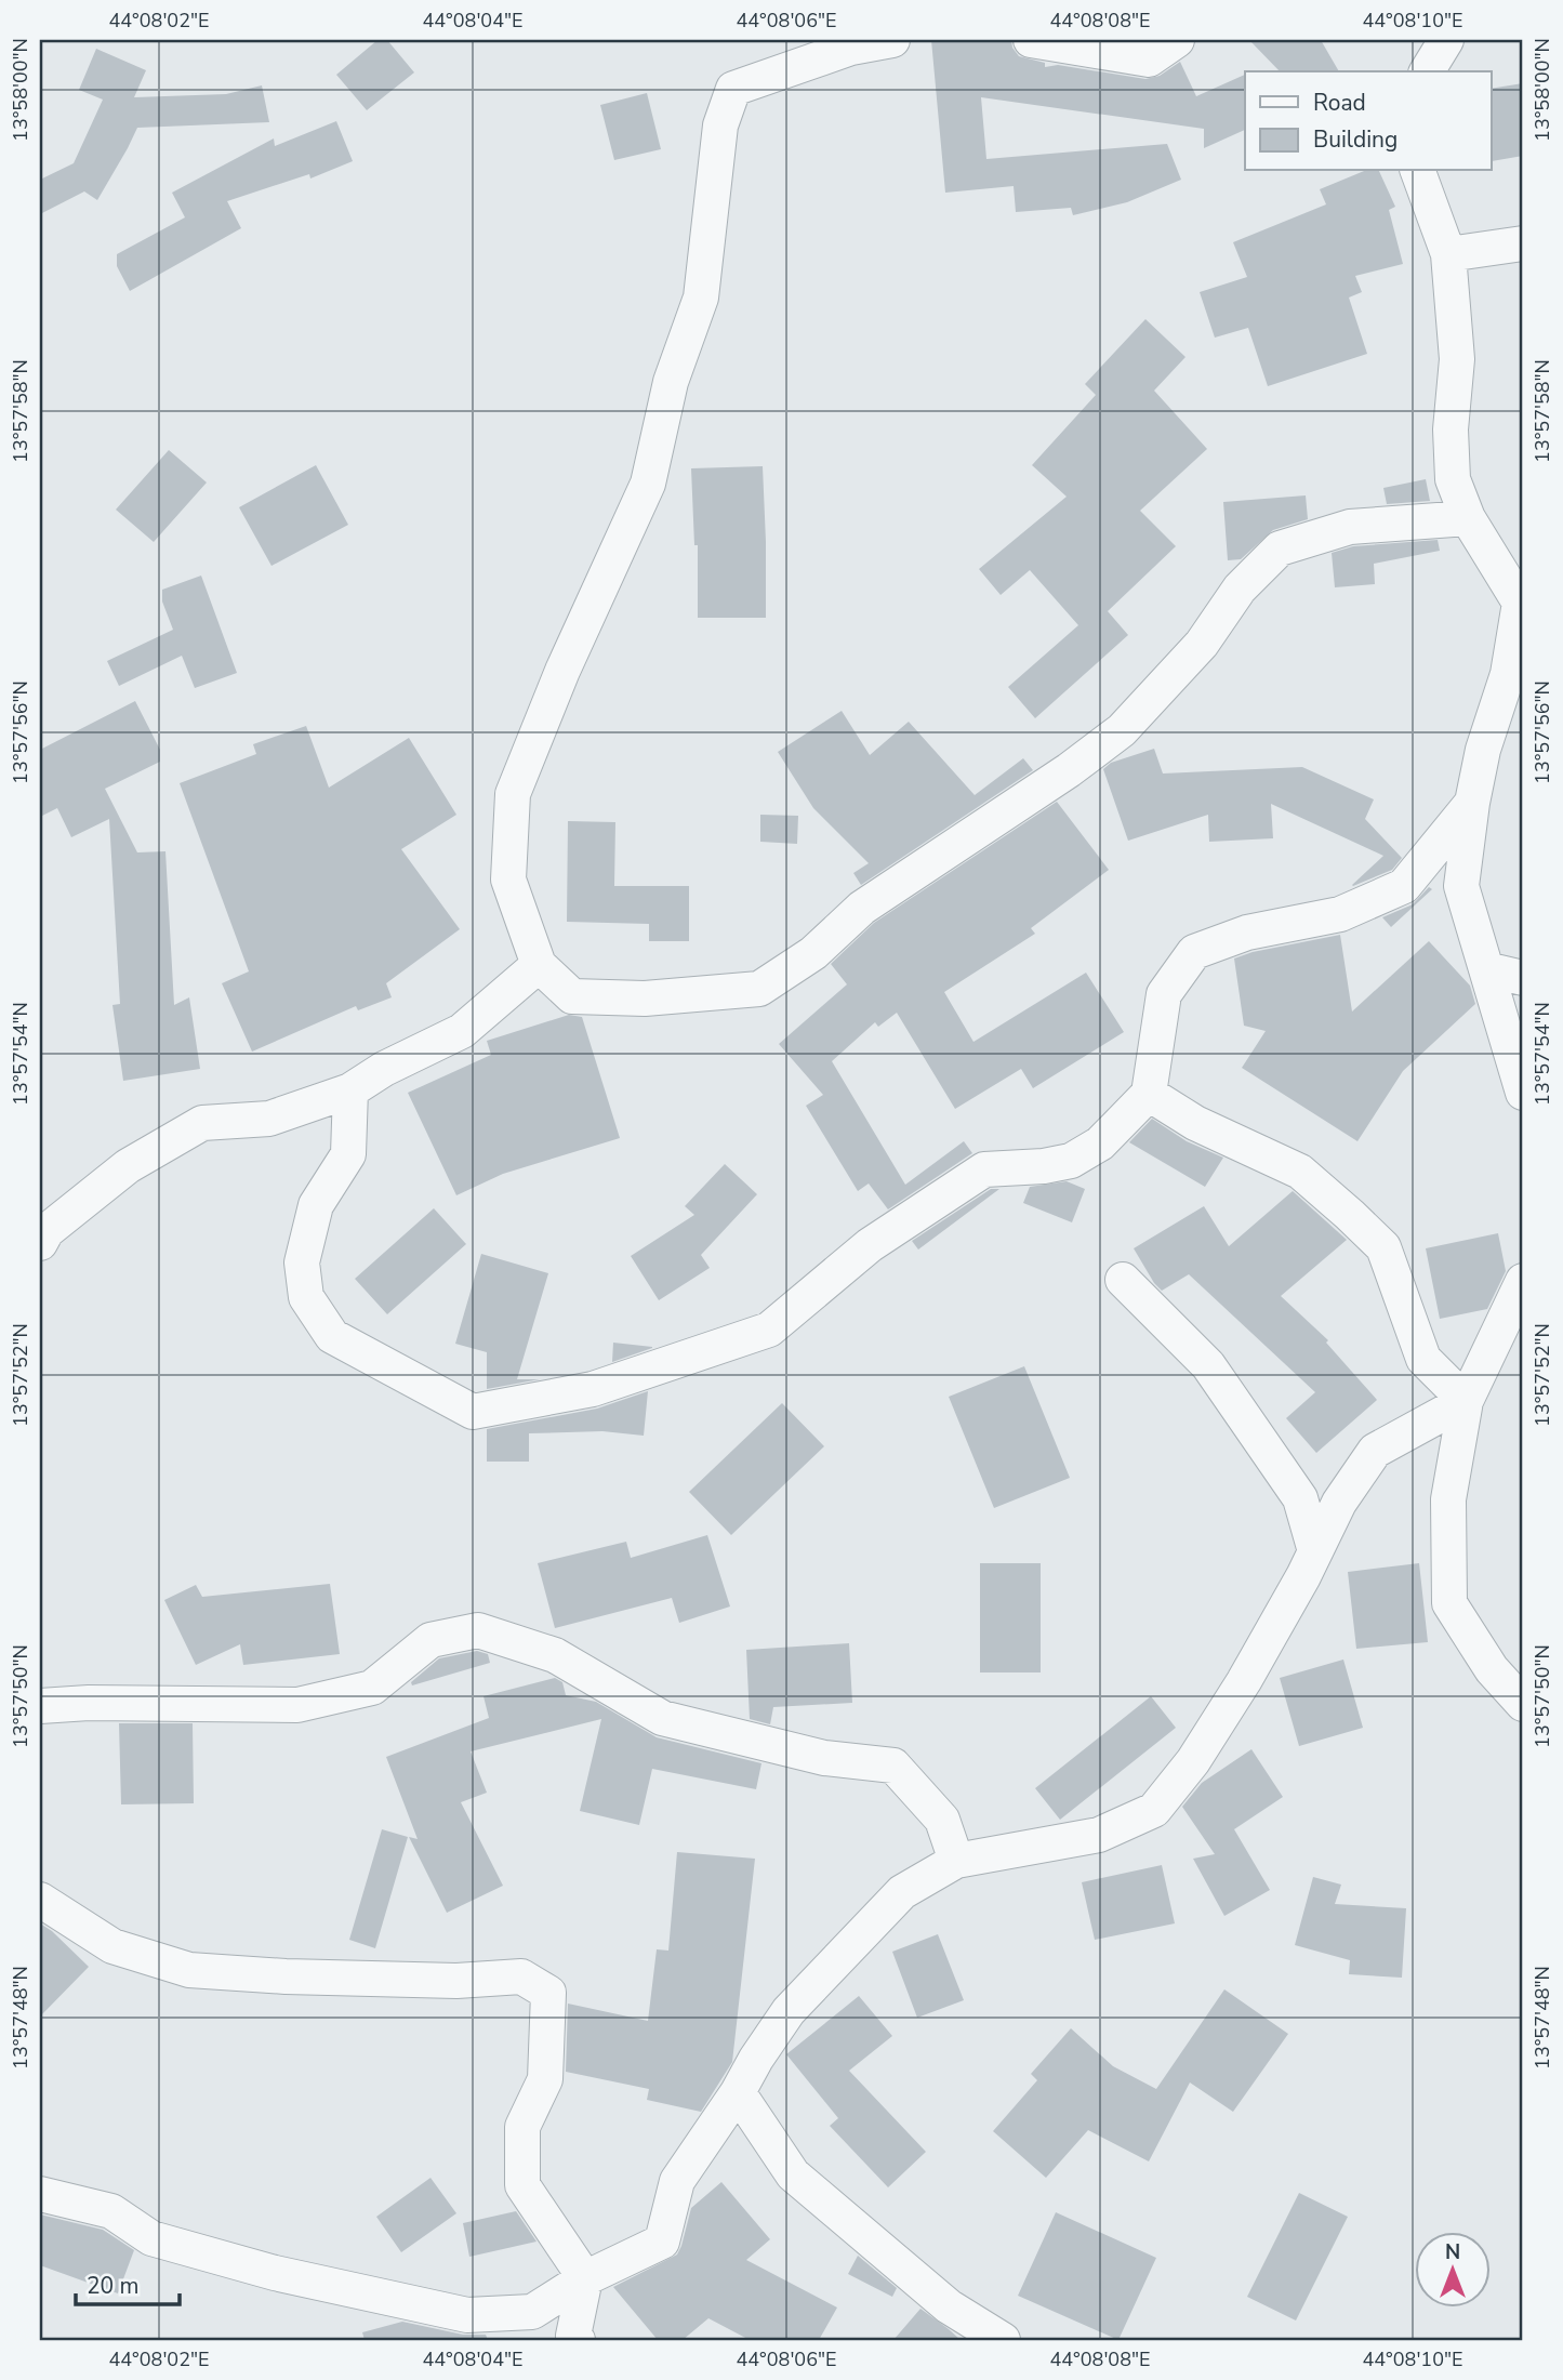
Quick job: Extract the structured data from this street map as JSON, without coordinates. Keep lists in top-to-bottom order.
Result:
{
  "legend": ["Road", "Building"],
  "scale_bar": "20 m",
  "north": "top",
  "coordinates": [
    "44°08'02\"E",
    "44°08'04\"E",
    "44°08'06\"E",
    "44°08'08\"E",
    "44°08'10\"E",
    "13°58'00\"N",
    "13°57'58\"N",
    "13°57'56\"N",
    "13°57'54\"N",
    "13°57'52\"N",
    "13°57'50\"N",
    "13°57'48\"N"
  ]
}
